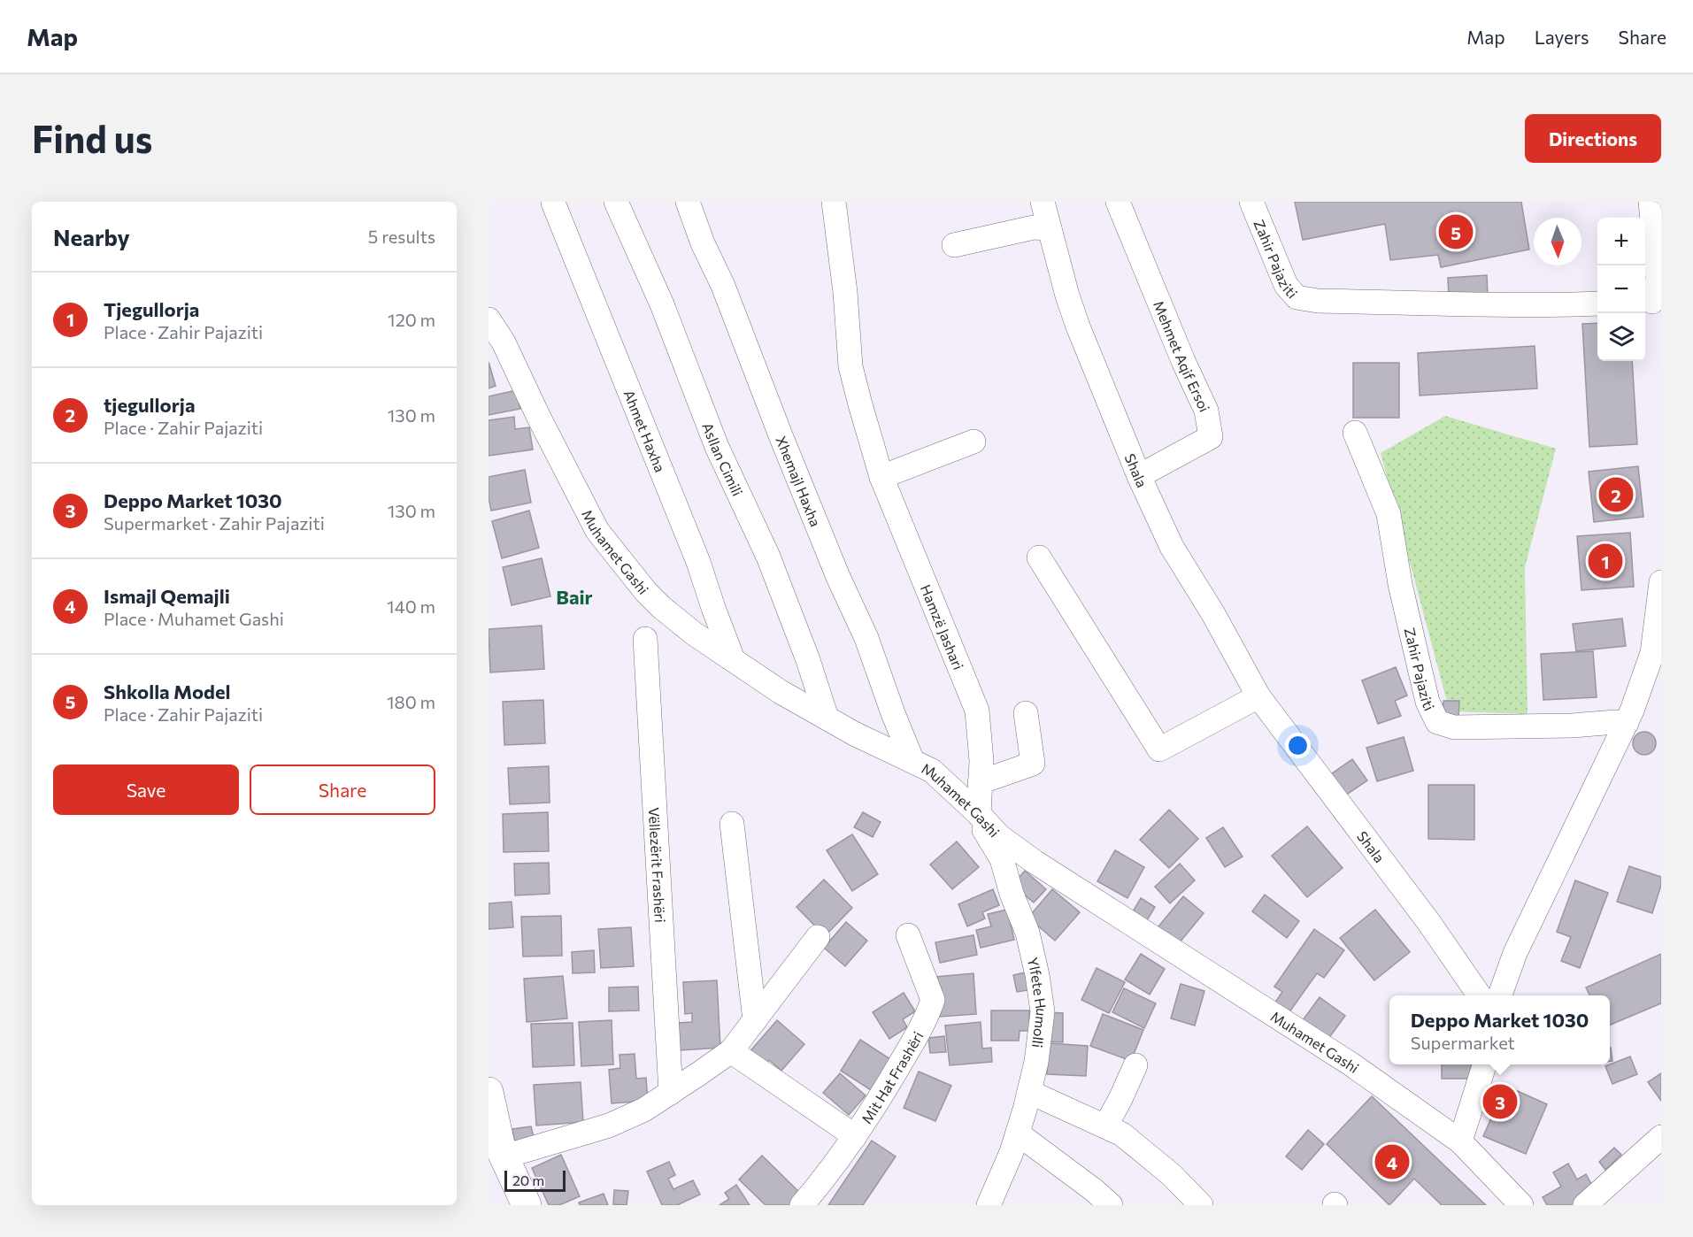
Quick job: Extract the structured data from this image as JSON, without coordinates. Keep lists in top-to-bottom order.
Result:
{
  "streets": {
    "street": [
      "Zahir Pajaziti",
      "Mehmet Aqif Ersoi",
      "Ahmet Haxha",
      "Asllan Cimili",
      "Shala",
      "Xhemajl Haxha",
      "Muhamet Gashi",
      "Hamzë Jashari",
      "Vëllezërit Frashëri",
      "Ylfete Humolli",
      "Mit Hat Frashëri"
    ]
  },
  "crossings": [
    ["Mehmet Aqif Ersoi", "Shala"],
    ["Ahmet Haxha", "Muhamet Gashi"],
    ["Asllan Cimili", "Muhamet Gashi"],
    ["Xhemajl Haxha", "Muhamet Gashi"],
    ["Muhamet Gashi", "Hamzë Jashari"],
    ["Muhamet Gashi", "Ylfete Humolli"],
    ["Hamzë Jashari", "Ylfete Humolli"]
  ],
  "districts": ["Bair"],
  "scale_bar": "20 m",
  "north": "bottom",
  "page": {
    "header": "Map",
    "nav": ["Map", "Layers", "Share"],
    "buttons": [
      "Directions",
      ["Save", "Share"]
    ],
    "title": "Find us",
    "heading": ["Nearby", "5 results"],
    "pins": [
      "5",
      "2",
      "1",
      "3",
      "4"
    ],
    "map_buttons": ["+", "−"],
    "list": [
      {
        "mark": "1",
        "name": "Tjegullorja",
        "note": "Place · Zahir Pajaziti",
        "value": "120 m"
      },
      {
        "mark": "2",
        "name": "tjegullorja",
        "note": "Place · Zahir Pajaziti",
        "value": "130 m"
      },
      {
        "mark": "3",
        "name": "Deppo Market 1030",
        "note": "Supermarket · Zahir Pajaziti",
        "value": "130 m"
      },
      {
        "mark": "4",
        "name": "Ismajl Qemajli",
        "note": "Place · Muhamet Gashi",
        "value": "140 m"
      },
      {
        "mark": "5",
        "name": "Shkolla Model",
        "note": "Place · Zahir Pajaziti",
        "value": "180 m"
      }
    ],
    "popup": ["Deppo Market 1030", "Supermarket"],
    "scale": "20 m"
  }
}
